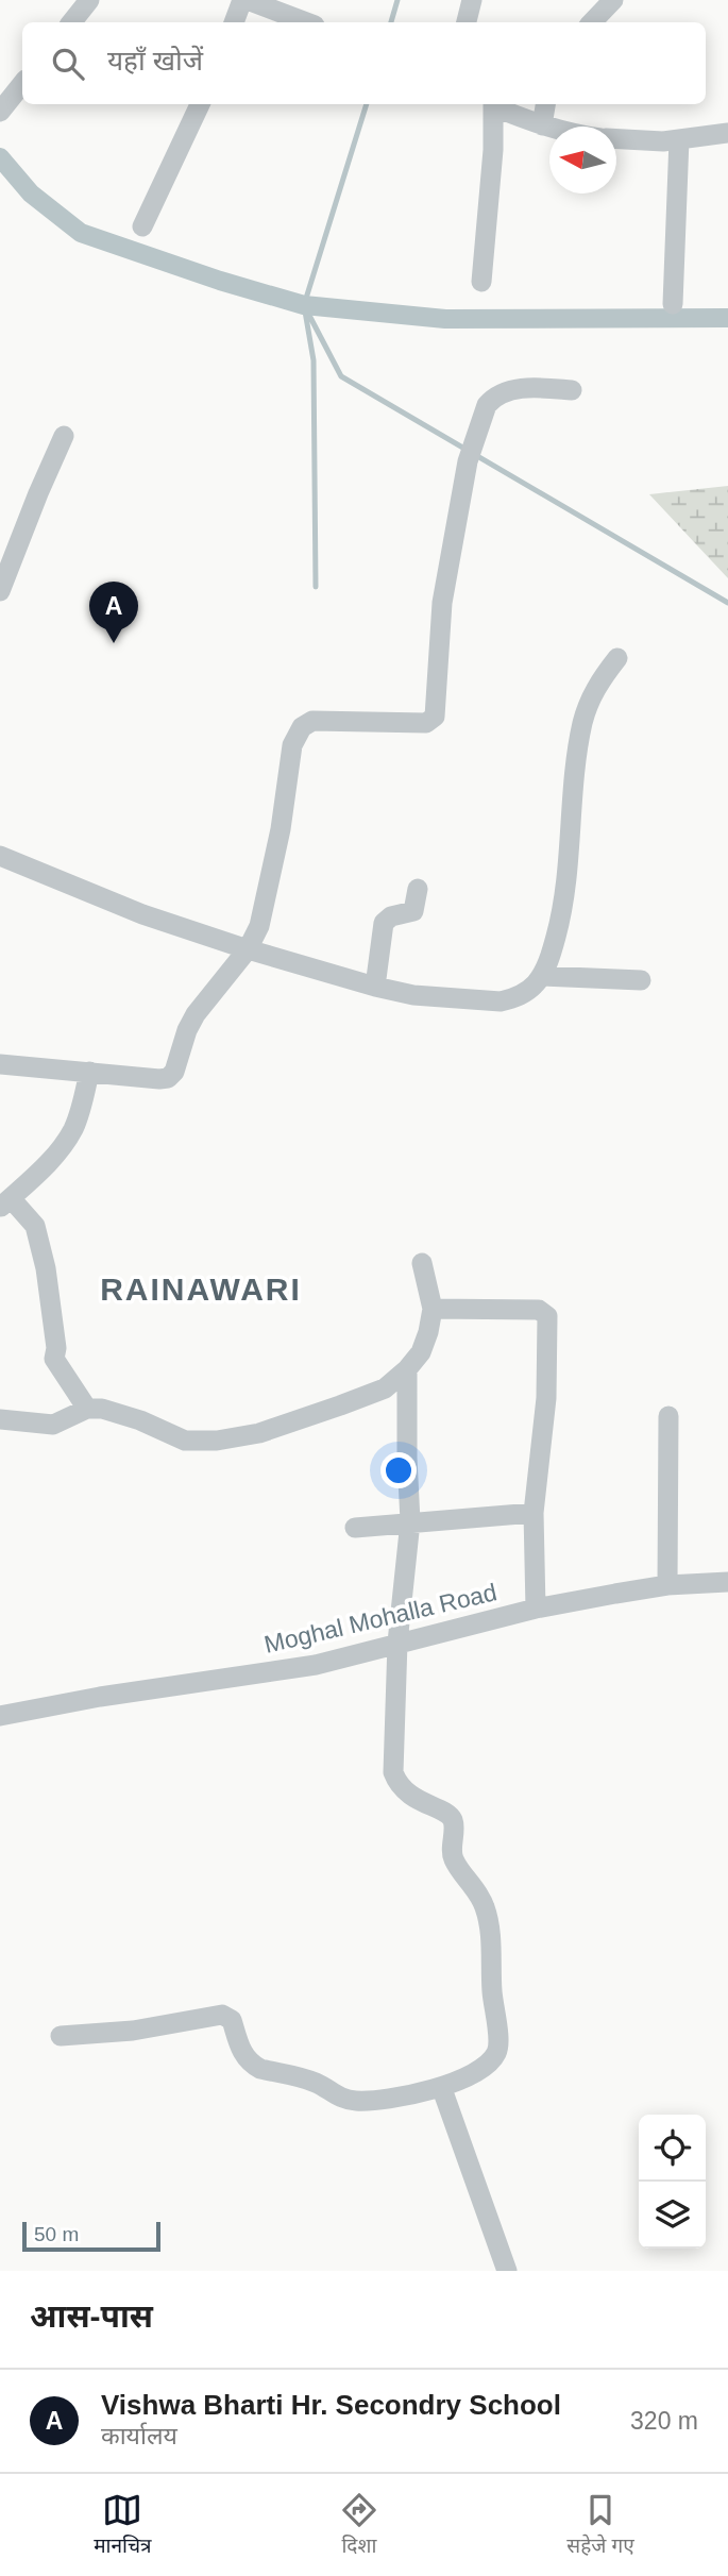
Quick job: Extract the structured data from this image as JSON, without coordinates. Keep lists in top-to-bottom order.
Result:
{
  "streets": {
    "street": ["Moghal Mohalla Road"]
  },
  "districts": ["RAINAWARI"],
  "scale_bar": "50 m",
  "north": "left",
  "page": {
    "search": "यहाँ खोजें",
    "pins": "A",
    "scale": "50 m",
    "heading": "आस-पास",
    "list": [
      {
        "mark": "A",
        "name": "Vishwa Bharti Hr. Secondry School",
        "note": "कार्यालय",
        "value": "320 m"
      }
    ],
    "nav": ["मानचित्र", "दिशा", "सहेजे गए"]
  }
}
